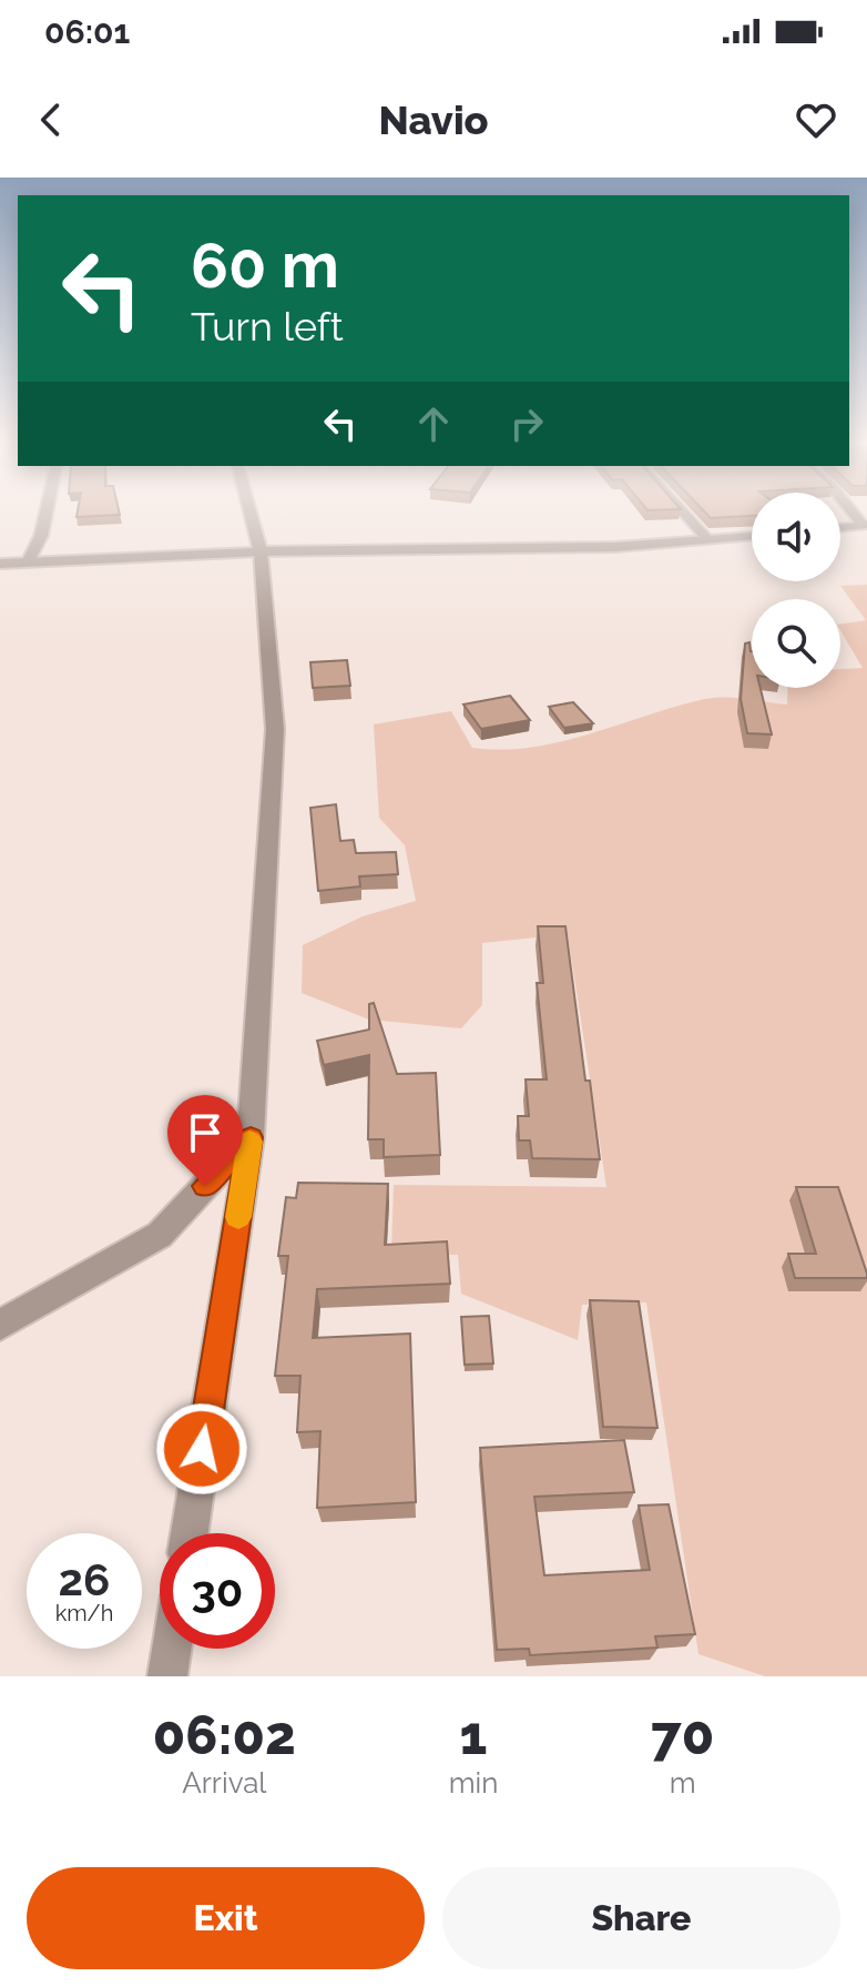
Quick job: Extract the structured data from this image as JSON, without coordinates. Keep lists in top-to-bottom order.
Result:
{
  "page": {
    "status": "06:01",
    "header": "Navio",
    "turn": ["60 m", "Turn left"],
    "speed": "26 km/h",
    "limit": "30",
    "eta": [
      "06:02",
      "Arrival",
      "1",
      "min",
      "70",
      "m"
    ],
    "buttons": ["Exit", "Share"]
  }
}
